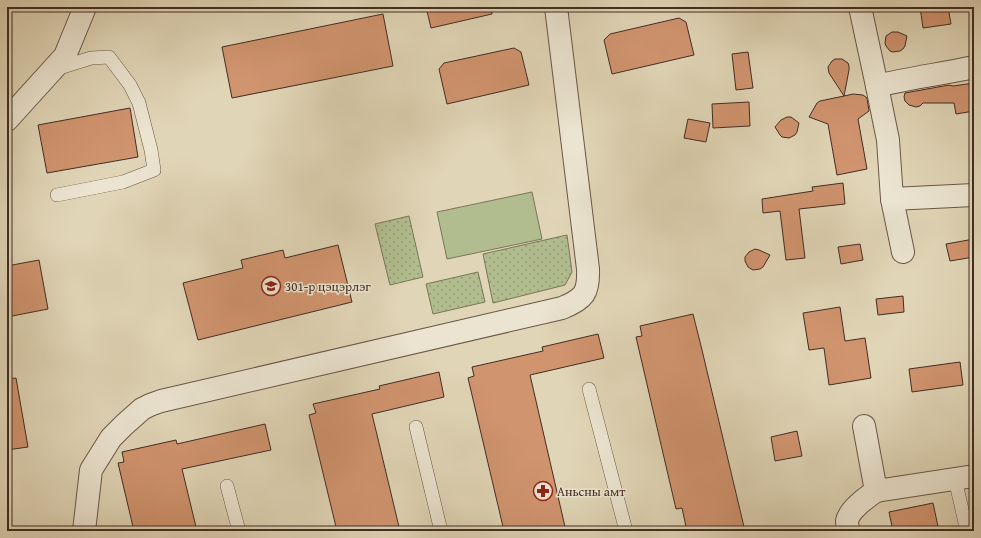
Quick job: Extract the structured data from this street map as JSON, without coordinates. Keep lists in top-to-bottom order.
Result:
{
  "places": {
    "school or university": ["301-р цэцэрлэг"],
    "pharmacy": ["Аньсны амт"]
  }
}
